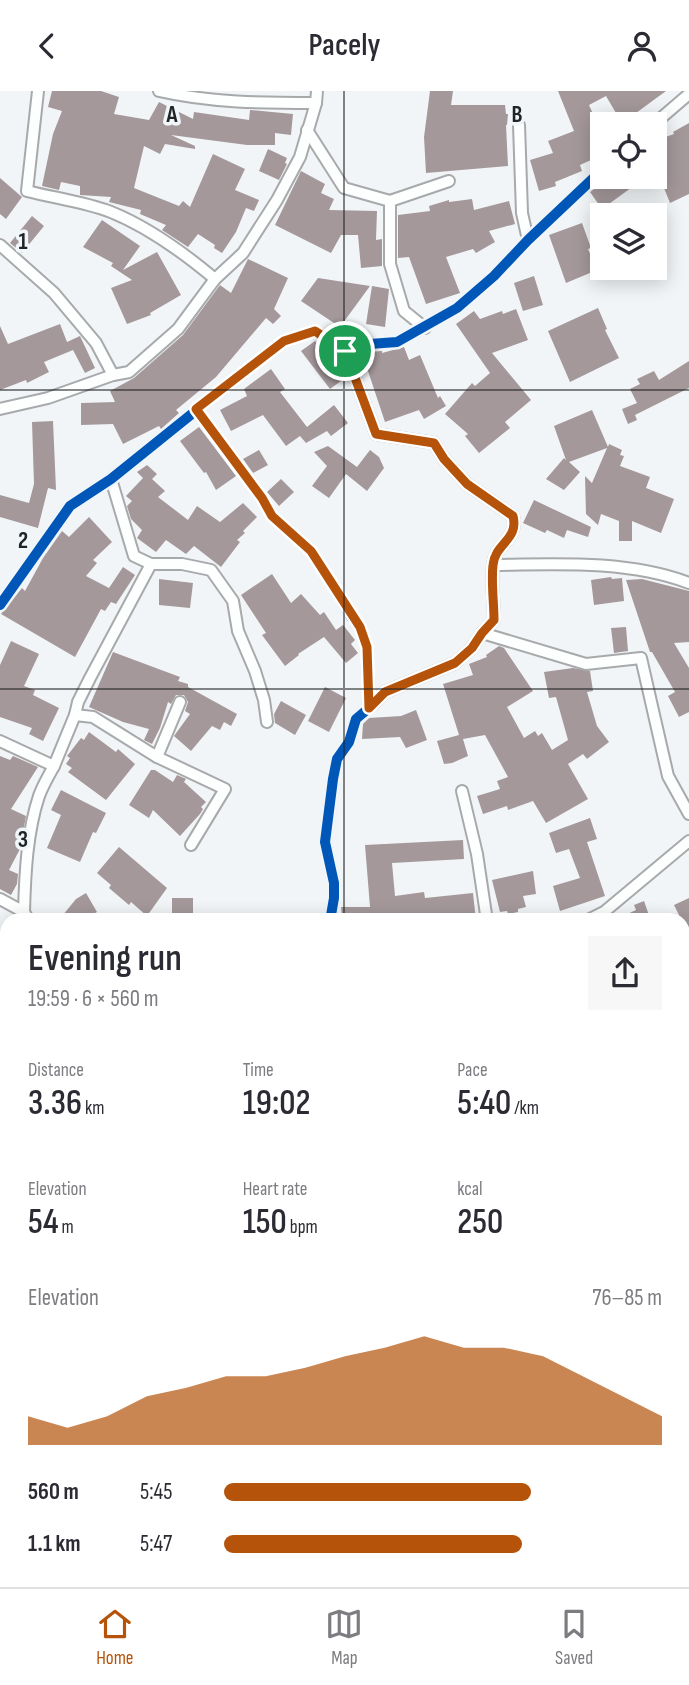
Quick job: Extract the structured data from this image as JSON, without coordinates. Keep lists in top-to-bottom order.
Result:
{
  "page": {
    "header": "Pacely",
    "heading": ["Evening run", "19:59 · 6 × 560 m"],
    "stats": [
      ["Distance", "3.36 km"],
      ["Time", "19:02"],
      ["Pace", "5:40 /km"],
      ["Elevation", "54 m"],
      ["Heart rate", "150 bpm"],
      ["kcal", "250"]
    ],
    "chart": ["Elevation", "76–85 m"],
    "list": [
      {
        "name": "560 m",
        "note": "5:45"
      },
      {
        "name": "1.1 km",
        "note": "5:47"
      }
    ],
    "tabs": ["Home", "Map", "Saved"]
  },
  "grid": {
    "columns": ["A", "B"],
    "rows": ["1", "2", "3"]
  }
}
